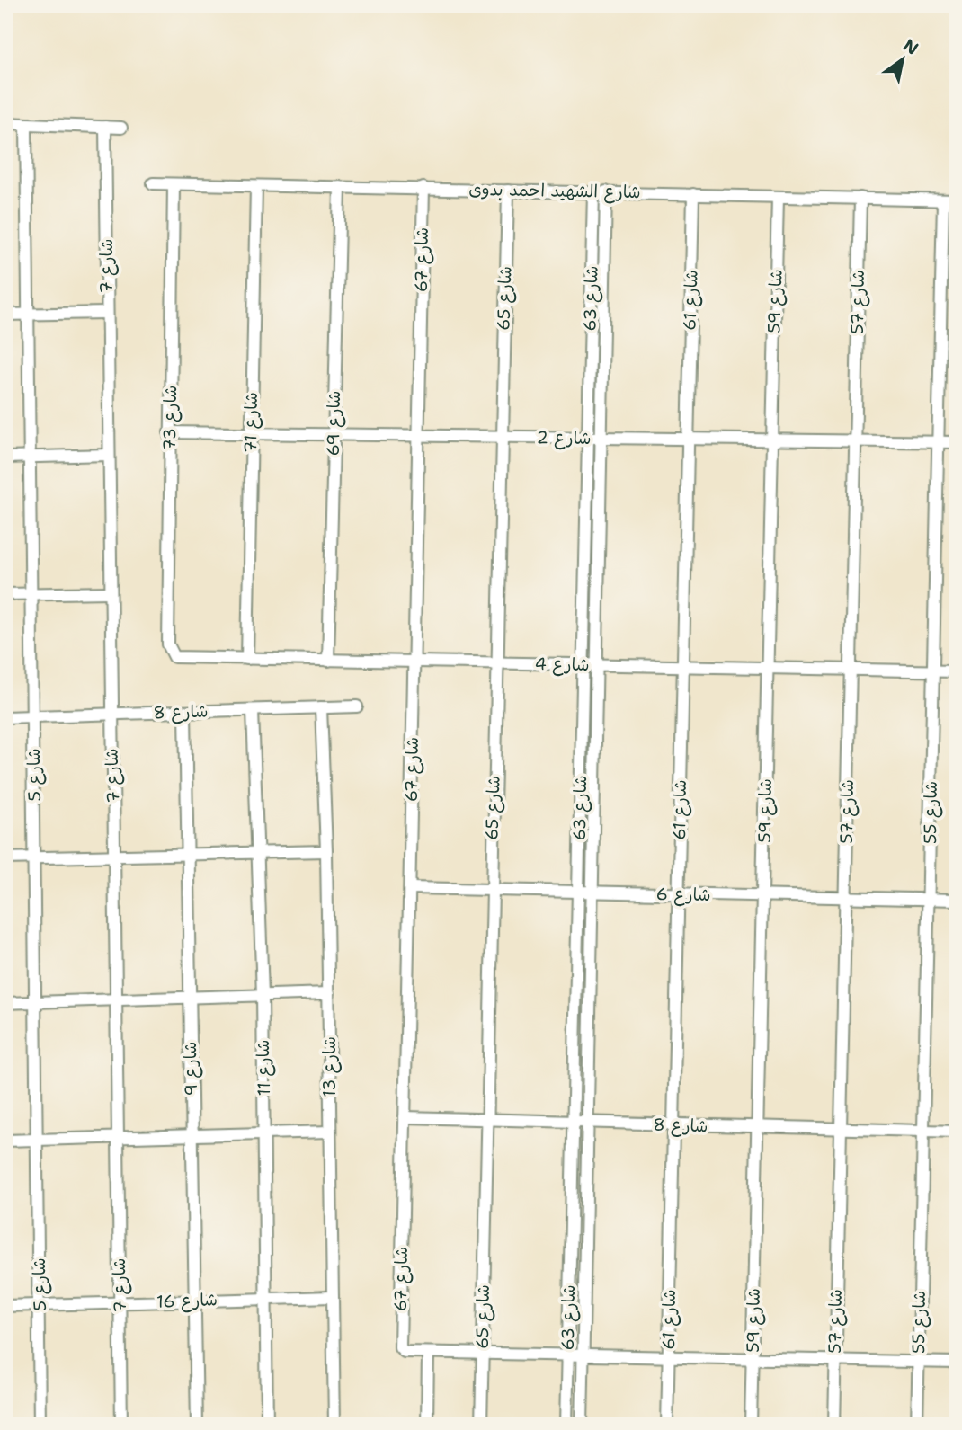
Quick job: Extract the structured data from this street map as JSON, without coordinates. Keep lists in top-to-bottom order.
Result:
{
  "streets": {
    "street": [
      "شارع الشهيد احمد بدوى",
      "شارع 67",
      "شارع 7",
      "شارع 65",
      "شارع 63",
      "شارع 61",
      "شارع 59",
      "شارع 57",
      "شارع 73",
      "شارع 71",
      "شارع 69",
      "شارع 2",
      "شارع 4",
      "شارع 8",
      "شارع 5",
      "شارع 55",
      "شارع 6",
      "شارع 13",
      "شارع 11",
      "شارع 9",
      "شارع 16"
    ]
  },
  "crossings": [
    ["شارع الشهيد احمد بدوى", "شارع 67"],
    ["شارع الشهيد احمد بدوى", "شارع 65"],
    ["شارع الشهيد احمد بدوى", "شارع 63"],
    ["شارع الشهيد احمد بدوى", "شارع 61"],
    ["شارع الشهيد احمد بدوى", "شارع 59"],
    ["شارع الشهيد احمد بدوى", "شارع 57"],
    ["شارع الشهيد احمد بدوى", "شارع 73"],
    ["شارع الشهيد احمد بدوى", "شارع 71"],
    ["شارع الشهيد احمد بدوى", "شارع 69"],
    ["شارع الشهيد احمد بدوى", "شارع 55"],
    ["شارع 67", "شارع 2"],
    ["شارع 67", "شارع 4"],
    ["شارع 67", "شارع 8"],
    ["شارع 67", "شارع 6"],
    ["شارع 7", "شارع 8"],
    ["شارع 7", "شارع 16"],
    ["شارع 65", "شارع 2"],
    ["شارع 65", "شارع 4"],
    ["شارع 65", "شارع 8"],
    ["شارع 65", "شارع 6"],
    ["شارع 63", "شارع 2"],
    ["شارع 63", "شارع 4"],
    ["شارع 63", "شارع 8"],
    ["شارع 63", "شارع 6"],
    ["شارع 61", "شارع 2"],
    ["شارع 61", "شارع 4"],
    ["شارع 61", "شارع 8"],
    ["شارع 61", "شارع 6"],
    ["شارع 59", "شارع 2"],
    ["شارع 59", "شارع 4"],
    ["شارع 59", "شارع 8"],
    ["شارع 59", "شارع 6"],
    ["شارع 57", "شارع 2"],
    ["شارع 57", "شارع 4"],
    ["شارع 57", "شارع 8"],
    ["شارع 57", "شارع 6"],
    ["شارع 73", "شارع 2"],
    ["شارع 73", "شارع 4"],
    ["شارع 71", "شارع 2"],
    ["شارع 71", "شارع 4"],
    ["شارع 69", "شارع 2"],
    ["شارع 69", "شارع 4"],
    ["شارع 2", "شارع 55"],
    ["شارع 4", "شارع 55"],
    ["شارع 8", "شارع 5"],
    ["شارع 8", "شارع 55"],
    ["شارع 8", "شارع 13"],
    ["شارع 8", "شارع 11"],
    ["شارع 8", "شارع 9"],
    ["شارع 5", "شارع 16"],
    ["شارع 55", "شارع 6"],
    ["شارع 13", "شارع 16"],
    ["شارع 11", "شارع 16"],
    ["شارع 9", "شارع 16"]
  ],
  "north": "top right"
}
